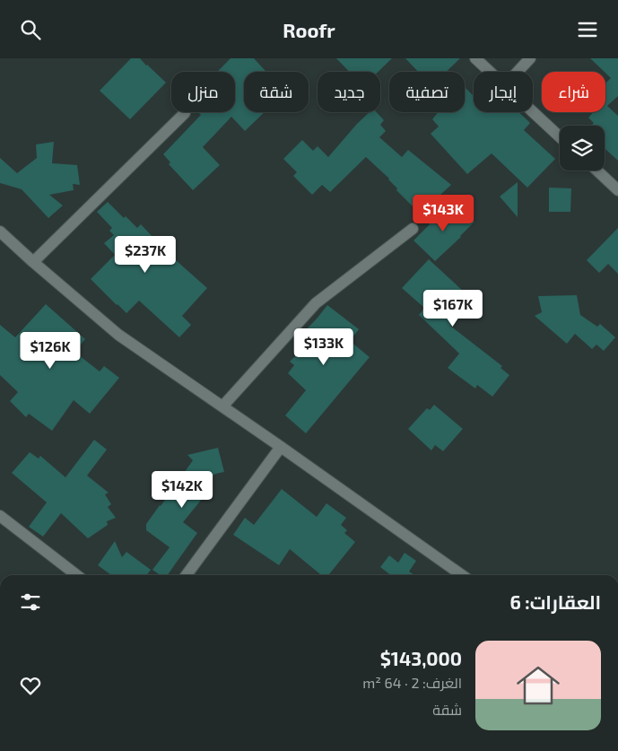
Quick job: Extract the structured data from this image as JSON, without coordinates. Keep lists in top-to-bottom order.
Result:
{
  "page": {
    "header": "Roofr",
    "chip": [
      "شراء",
      "إيجار",
      "تصفية",
      "جديد",
      "شقة",
      "منزل"
    ],
    "price": [
      "$143K",
      "$237K",
      "$167K",
      "$133K",
      "$126K",
      "$142K"
    ],
    "heading": "العقارات: 6",
    "list": [
      {
        "name": "$143,000",
        "note": "الغرف: 2 · 64 m² · شقة"
      }
    ]
  }
}
